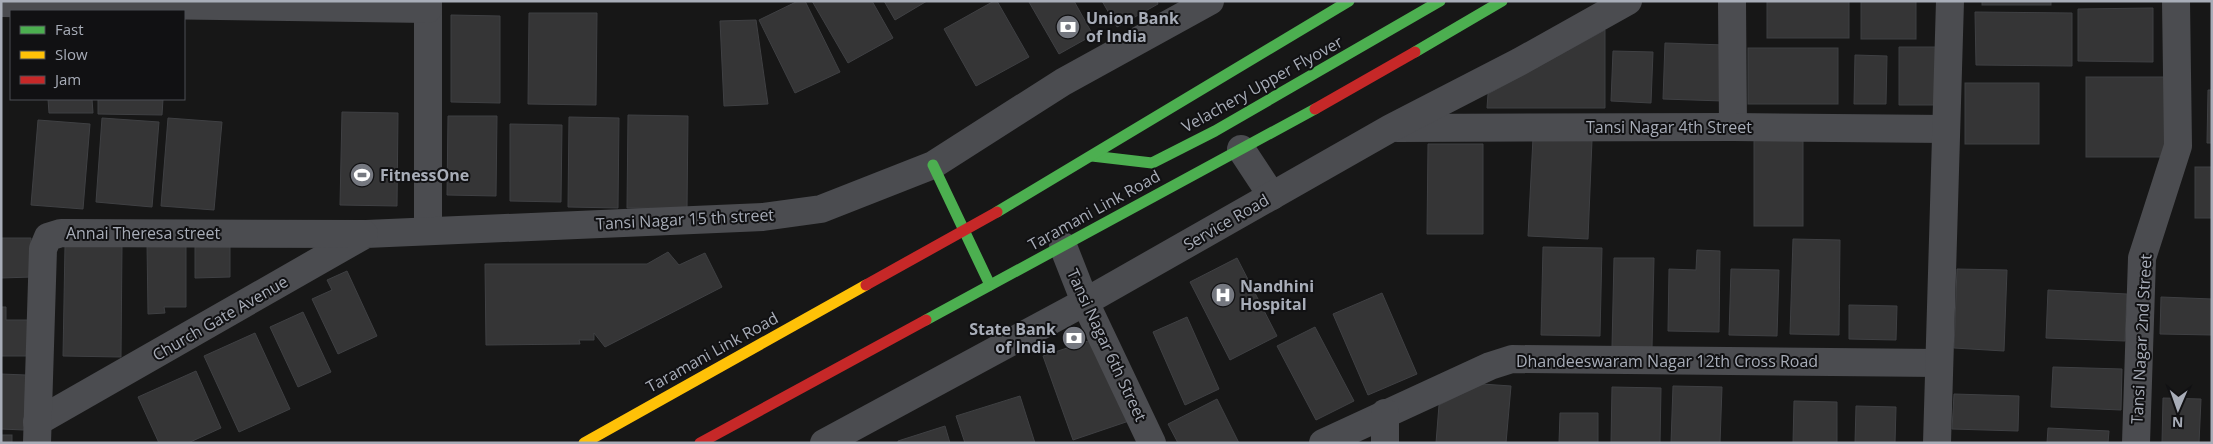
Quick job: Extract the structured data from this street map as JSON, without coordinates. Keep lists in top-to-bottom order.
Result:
{
  "streets": {
    "main road": ["Velachery Upper Flyover", "Taramani Link Road"],
    "street": [
      "Tansi Nagar 4th Street",
      "Tansi Nagar 15 th street",
      "Service Road",
      "Annai Theresa street",
      "Church Gate Avenue",
      "Tansi Nagar 2nd Street",
      "Tansi Nagar 6th Street",
      "Dhandeeswaram Nagar 12th Cross Road"
    ]
  },
  "crossings": [
    ["Velachery Upper Flyover", "Taramani Link Road"],
    ["Tansi Nagar 4th Street", "Service Road"],
    ["Taramani Link Road", "Tansi Nagar 6th Street"],
    ["Tansi Nagar 15 th street", "Church Gate Avenue"],
    ["Service Road", "Tansi Nagar 6th Street"],
    ["Annai Theresa street", "Church Gate Avenue"]
  ],
  "places": {
    "bank": ["Union Bank of India", "State Bank of India"],
    "sports": ["FitnessOne"],
    "hospital": ["Nandhini Hospital"]
  },
  "legend": ["Fast", "Slow", "Jam"],
  "north": "bottom"
}
